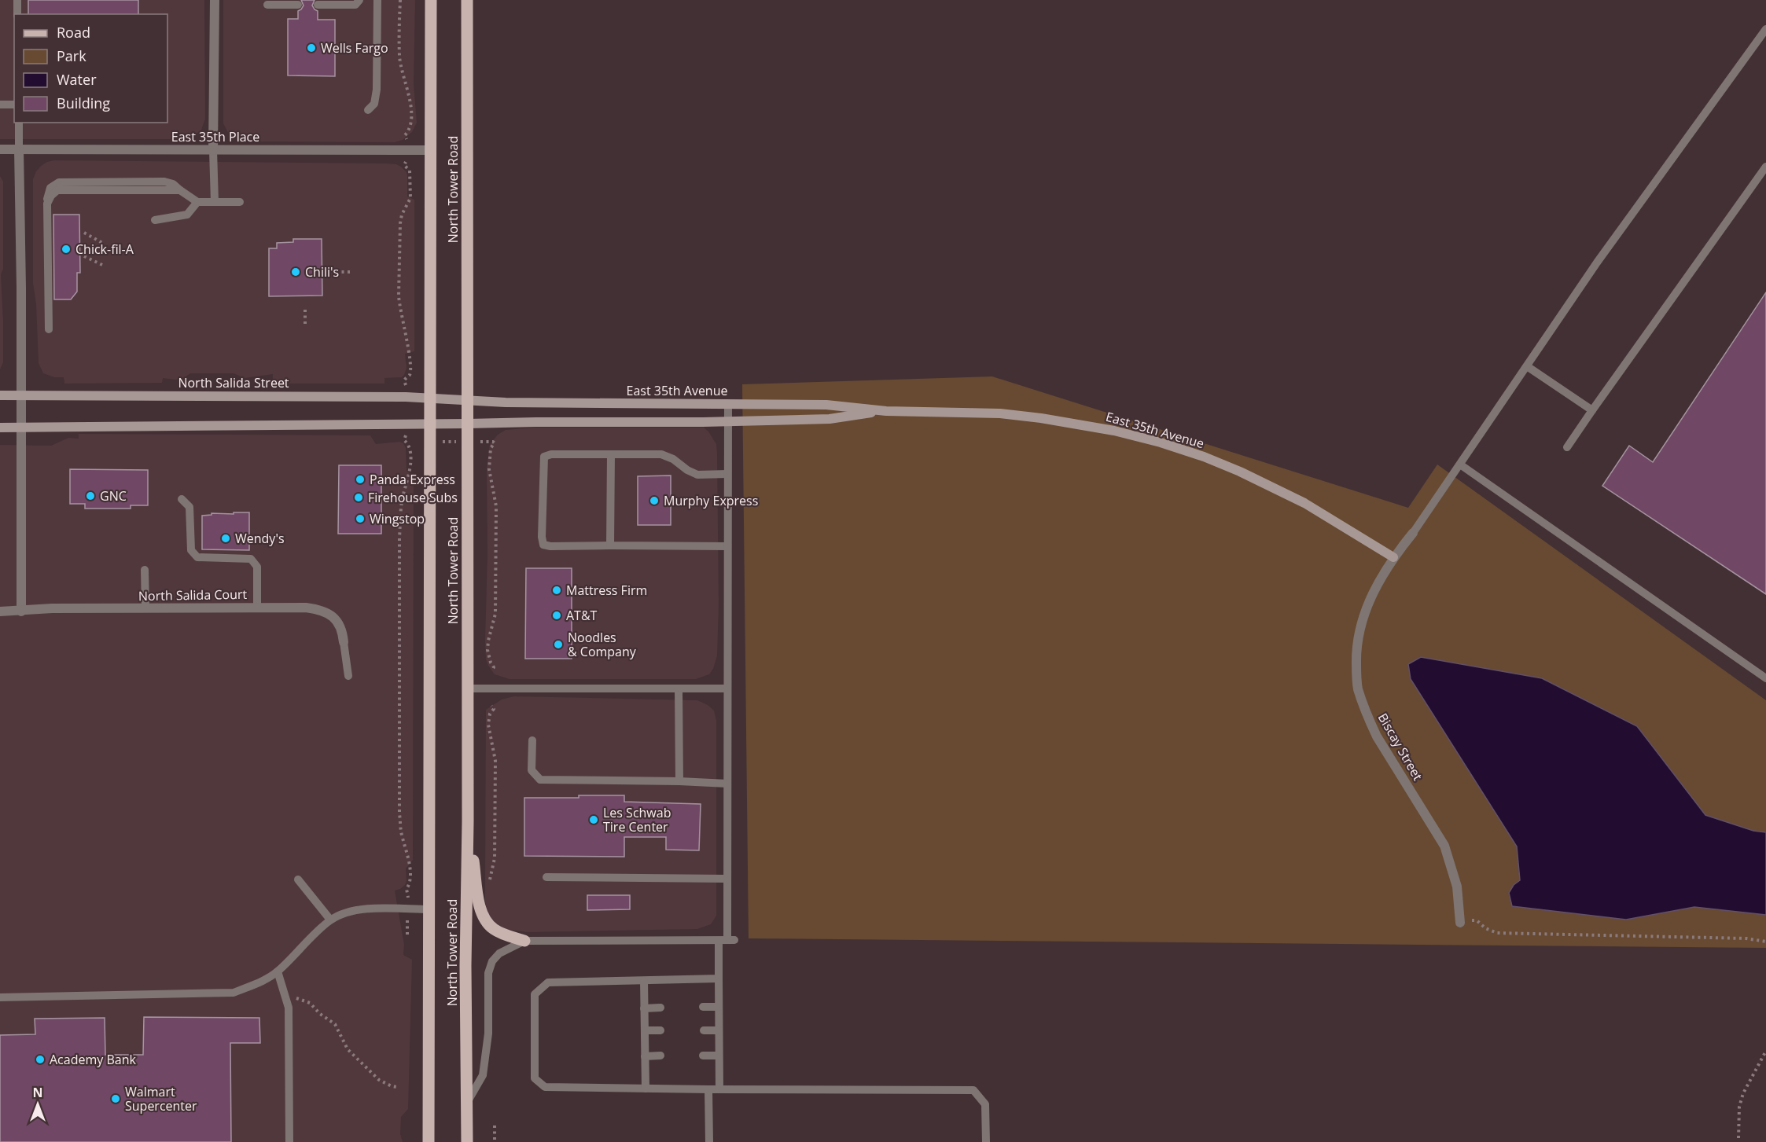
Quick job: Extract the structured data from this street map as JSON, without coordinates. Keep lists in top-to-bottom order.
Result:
{
  "streets": {
    "main road": ["North Tower Road"],
    "street": [
      "East 35th Place",
      "North Salida Street",
      "East 35th Avenue",
      "North Salida Court",
      "Biscay Street"
    ]
  },
  "crossings": [
    ["East 35th Place", "North Tower Road"],
    ["North Tower Road", "North Salida Street"],
    ["North Tower Road", "East 35th Avenue"],
    ["North Salida Street", "East 35th Avenue"],
    ["East 35th Avenue", "Biscay Street"]
  ],
  "places": [
    "Wells Fargo",
    "Chick-fil-A",
    "Chili's",
    "Panda Express",
    "GNC",
    "Firehouse Subs",
    "Murphy Express",
    "Wingstop",
    "Wendy's",
    "Mattress Firm",
    "AT&T",
    "Noodles & Company",
    "Les Schwab Tire Center",
    "Academy Bank",
    "Walmart Supercenter"
  ],
  "legend": [
    "Road",
    "Park",
    "Water",
    "Building"
  ],
  "north": "top"
}
